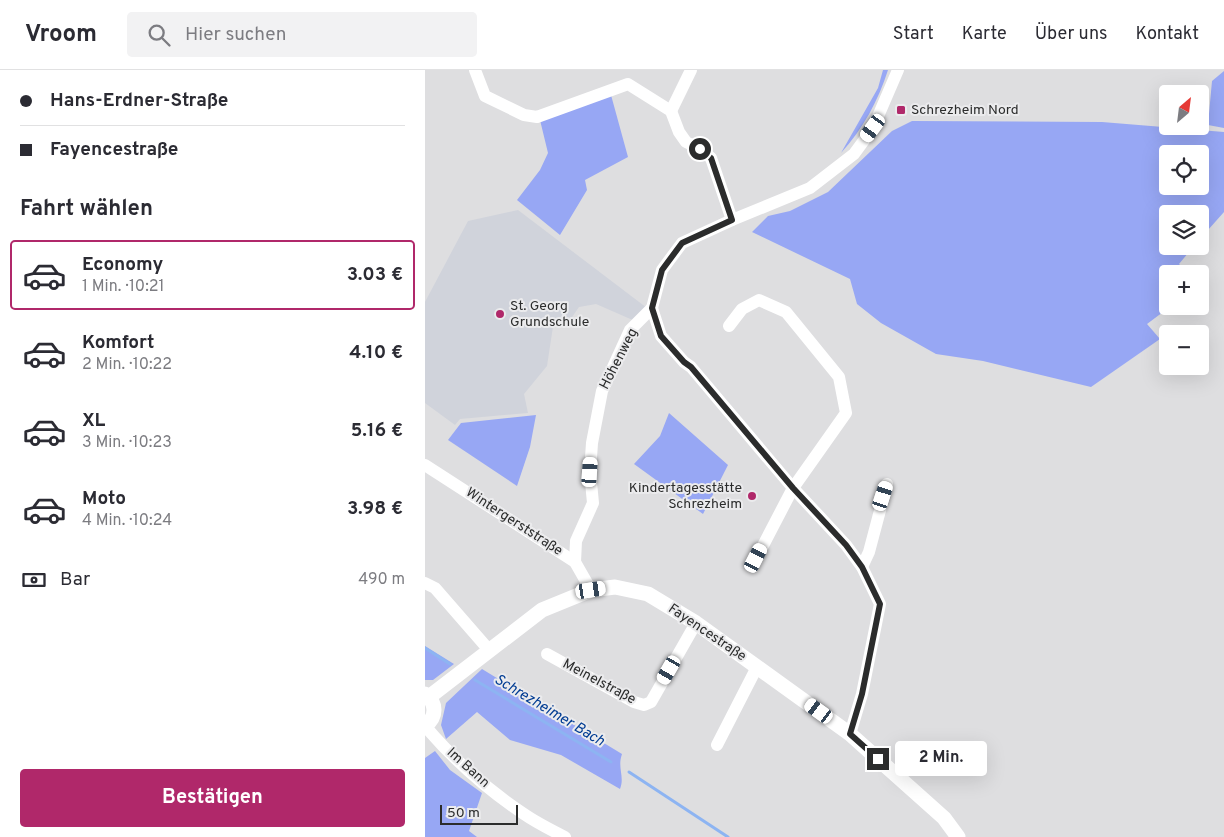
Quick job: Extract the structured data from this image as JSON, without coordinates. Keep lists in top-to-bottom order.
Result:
{
  "streets": {
    "street": [
      "Höhenweg",
      "Wintergerststraße",
      "Fayencestraße",
      "Meinelstraße",
      "Im Bann"
    ]
  },
  "crossings": [
    ["Höhenweg", "Wintergerststraße"],
    ["Wintergerststraße", "Fayencestraße"],
    ["Fayencestraße", "Meinelstraße"],
    ["Fayencestraße", "Im Bann"]
  ],
  "water": ["Schrezheimer Bach"],
  "places": {
    "transit": ["Schrezheim Nord"],
    "other": ["St. Georg Grundschule", "Kindertagesstätte Schrezheim"]
  },
  "scale_bar": "50 m",
  "north": "top right",
  "page": {
    "header": "Vroom",
    "search": "Hier suchen",
    "nav": [
      "Start",
      "Karte",
      "Über uns",
      "Kontakt"
    ],
    "banner": ["Hans-Erdner-Straße", "Fayencestraße"],
    "map_buttons": ["+", "−"],
    "heading": "Fahrt wählen",
    "list": [
      {
        "name": "Economy",
        "note": "1 Min. · 10:21",
        "value": "3.03 €"
      },
      {
        "name": "Komfort",
        "note": "2 Min. · 10:22",
        "value": "4.10 €"
      },
      {
        "name": "XL",
        "note": "3 Min. · 10:23",
        "value": "5.16 €"
      },
      {
        "name": "Moto",
        "note": "4 Min. · 10:24",
        "value": "3.98 €"
      }
    ],
    "pay": ["Bar", "490 m"],
    "bubble": "2 Min.",
    "buttons": "Bestätigen",
    "scale": "50 m"
  }
}
